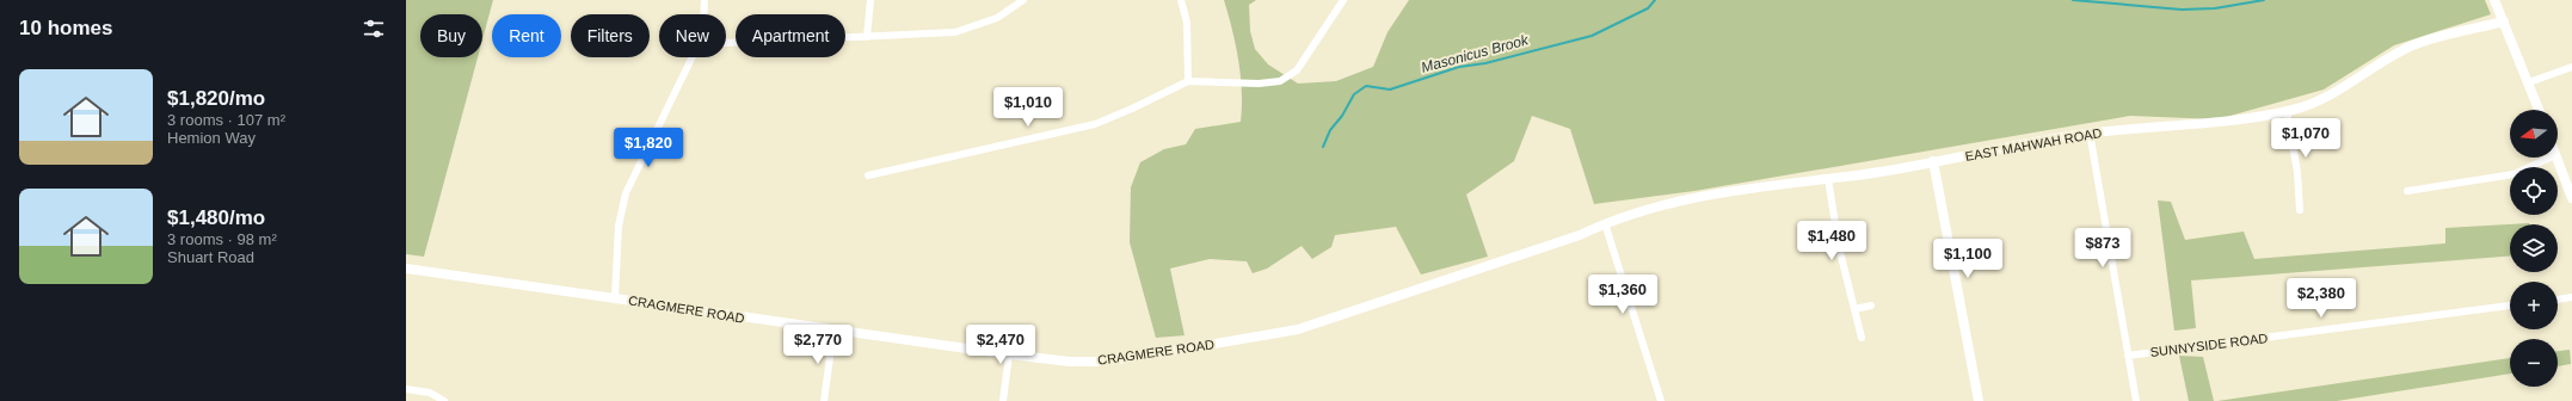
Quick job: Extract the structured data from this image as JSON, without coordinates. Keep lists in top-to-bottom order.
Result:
{
  "streets": {
    "street": ["EAST MAHWAH ROAD", "CRAGMERE ROAD", "SUNNYSIDE ROAD"]
  },
  "crossings": [
    ["EAST MAHWAH ROAD", "CRAGMERE ROAD"]
  ],
  "water": ["Masonicus Brook"],
  "north": "left",
  "page": {
    "heading": "10 homes",
    "chip": [
      "Buy",
      "Rent",
      "Filters",
      "New",
      "Apartment"
    ],
    "list": [
      {
        "name": "$1,820/mo",
        "note": "3 rooms · 107 m² · Hemion Way"
      },
      {
        "name": "$1,480/mo",
        "note": "3 rooms · 98 m² · Shuart Road"
      }
    ],
    "price": [
      "$1,010",
      "$1,070",
      "$1,820",
      "$1,480",
      "$873",
      "$1,100",
      "$1,360",
      "$2,380",
      "$2,770",
      "$2,470"
    ],
    "map_buttons": ["+", "−"]
  }
}
